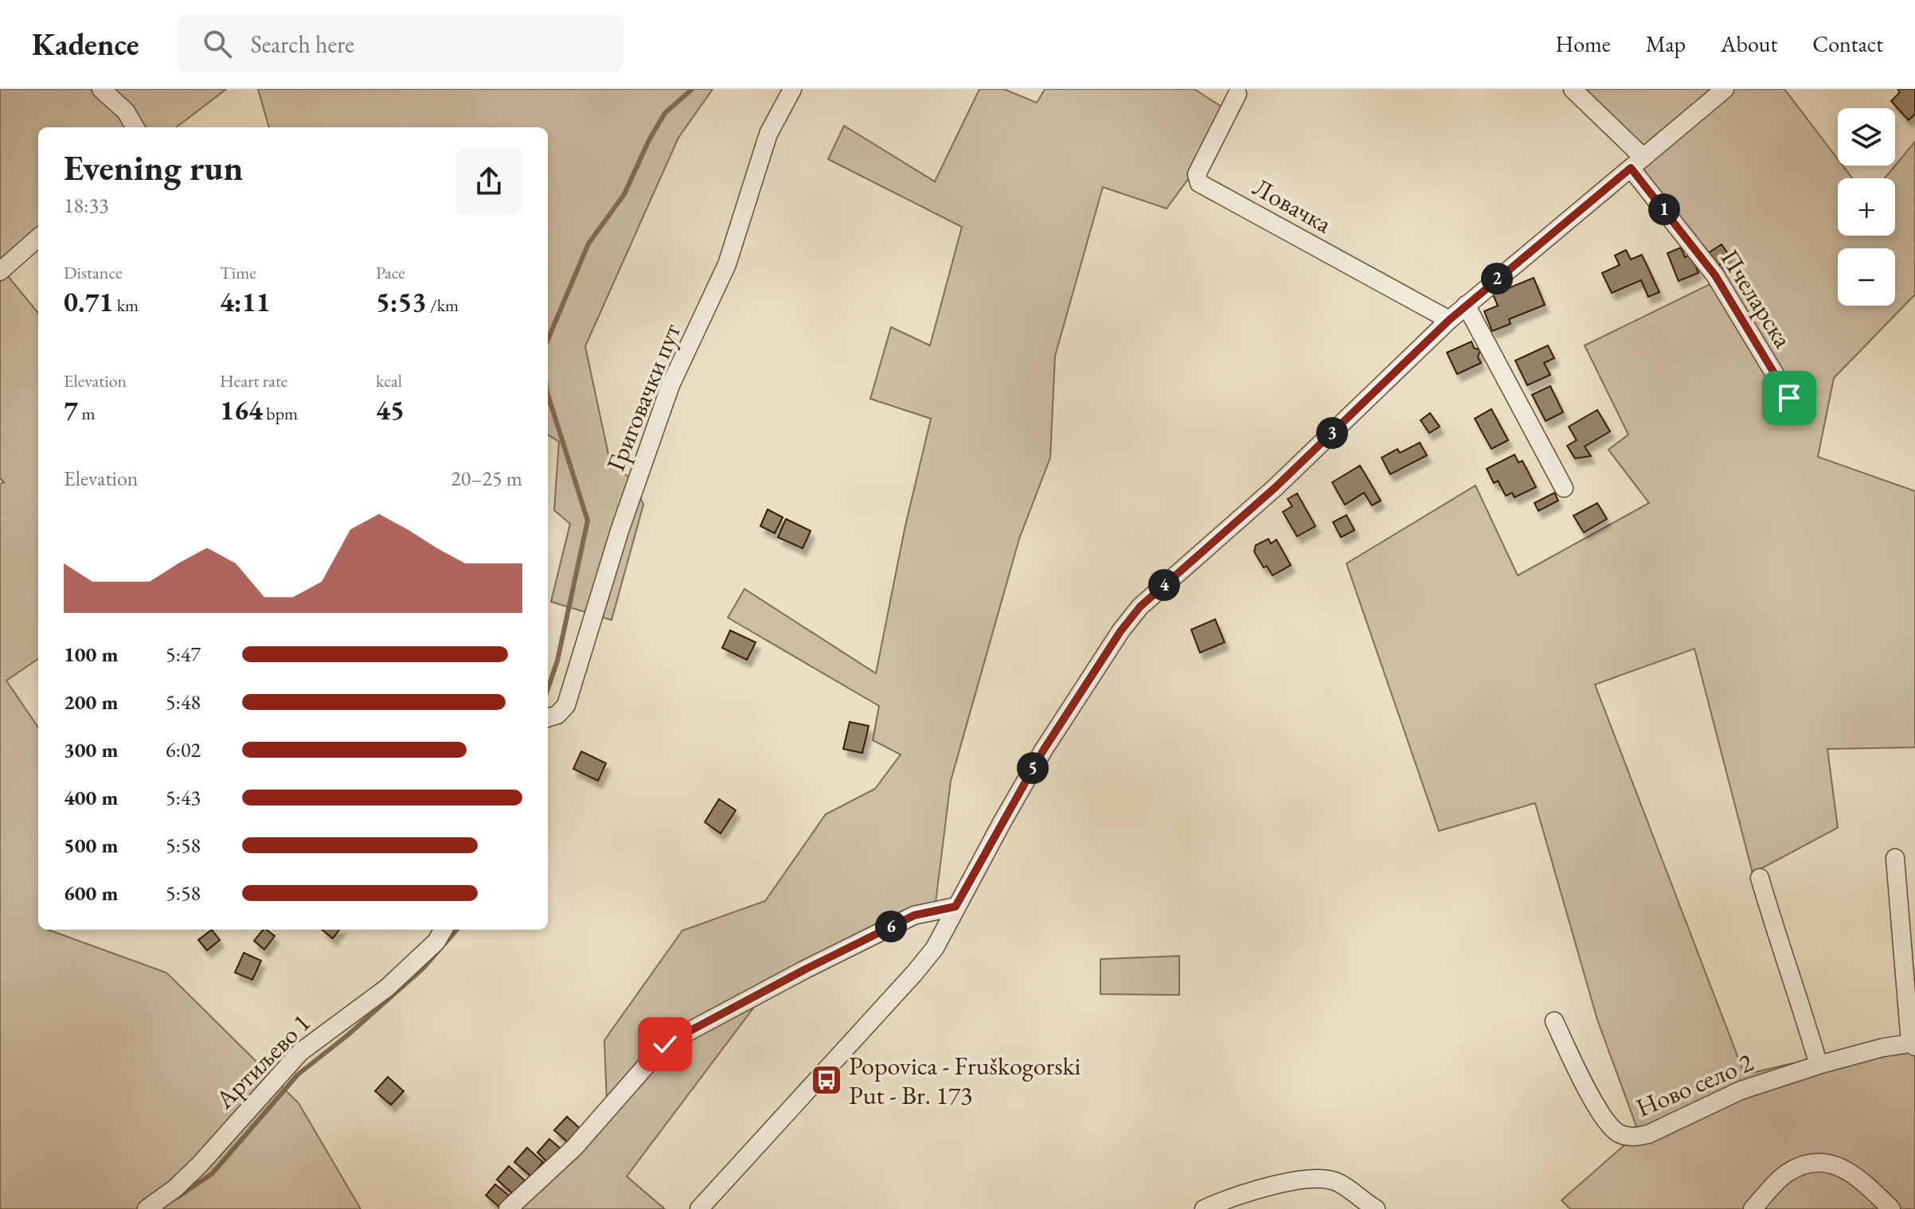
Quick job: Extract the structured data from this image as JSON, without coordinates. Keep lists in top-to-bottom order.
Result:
{
  "streets": {
    "street": [
      "Ловачка",
      "Пчеларска",
      "Григовачки пут",
      "Артиљево 1",
      "Ново село 2"
    ]
  },
  "places": {
    "bus stop": ["Popovica - Fruškogorski Put - Br. 173"]
  },
  "page": {
    "header": "Kadence",
    "search": "Search here",
    "nav": [
      "Home",
      "Map",
      "About",
      "Contact"
    ],
    "map_buttons": ["+", "−"],
    "heading": ["Evening run", "18:33"],
    "pins": [
      "1",
      "2",
      "3",
      "4",
      "5",
      "6"
    ],
    "stats": [
      ["Distance", "0.71 km"],
      ["Time", "4:11"],
      ["Pace", "5:53 /km"],
      ["Elevation", "7 m"],
      ["Heart rate", "164 bpm"],
      ["kcal", "45"]
    ],
    "chart": ["Elevation", "20–25 m"],
    "list": [
      {
        "name": "100 m",
        "note": "5:47"
      },
      {
        "name": "200 m",
        "note": "5:48"
      },
      {
        "name": "300 m",
        "note": "6:02"
      },
      {
        "name": "400 m",
        "note": "5:43"
      },
      {
        "name": "500 m",
        "note": "5:58"
      },
      {
        "name": "600 m",
        "note": "5:58"
      }
    ]
  }
}
